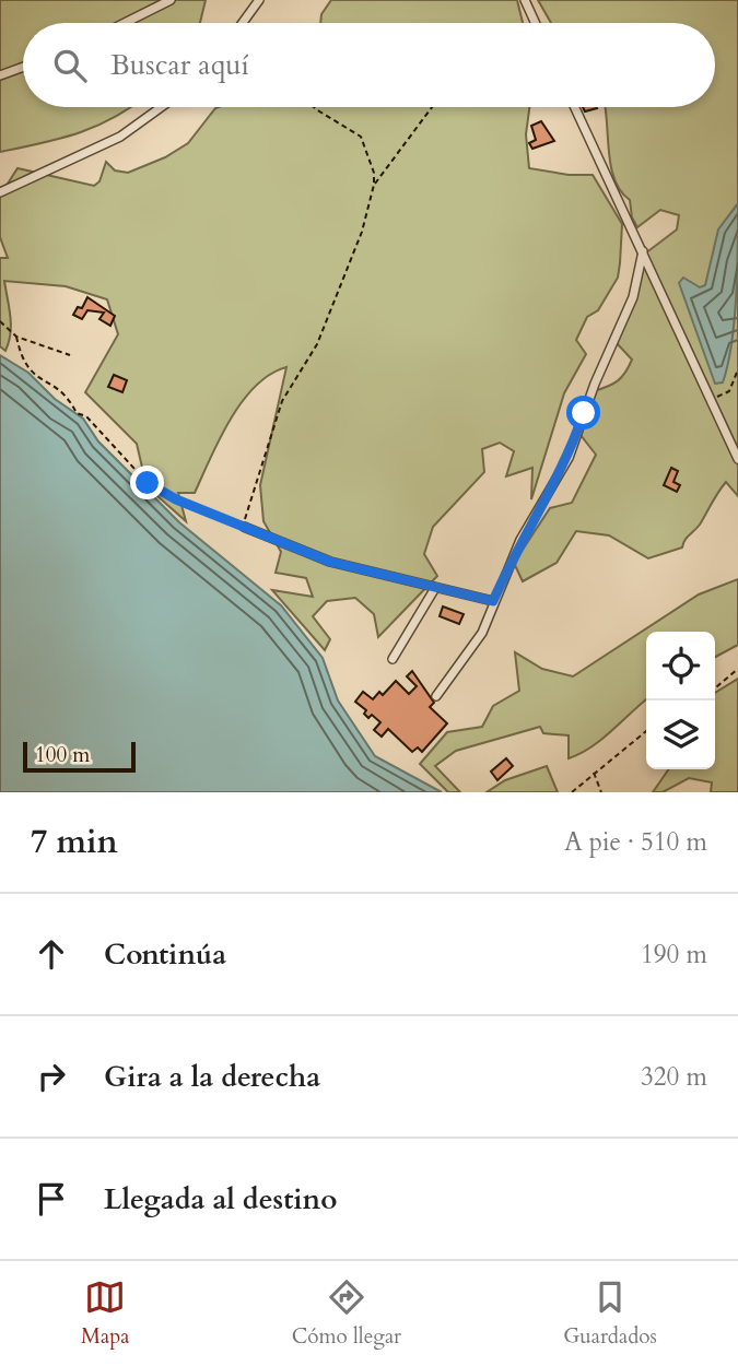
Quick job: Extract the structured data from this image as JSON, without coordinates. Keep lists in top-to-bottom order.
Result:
{
  "scale_bar": "100 m",
  "page": {
    "search": "Buscar aquí",
    "scale": "100 m",
    "heading": ["7 min", "A pie · 510 m"],
    "list": [
      ["Continúa", "190 m"],
      ["Gira a la derecha", "320 m"],
      "Llegada al destino"
    ],
    "nav": ["Mapa", "Cómo llegar", "Guardados"]
  }
}
